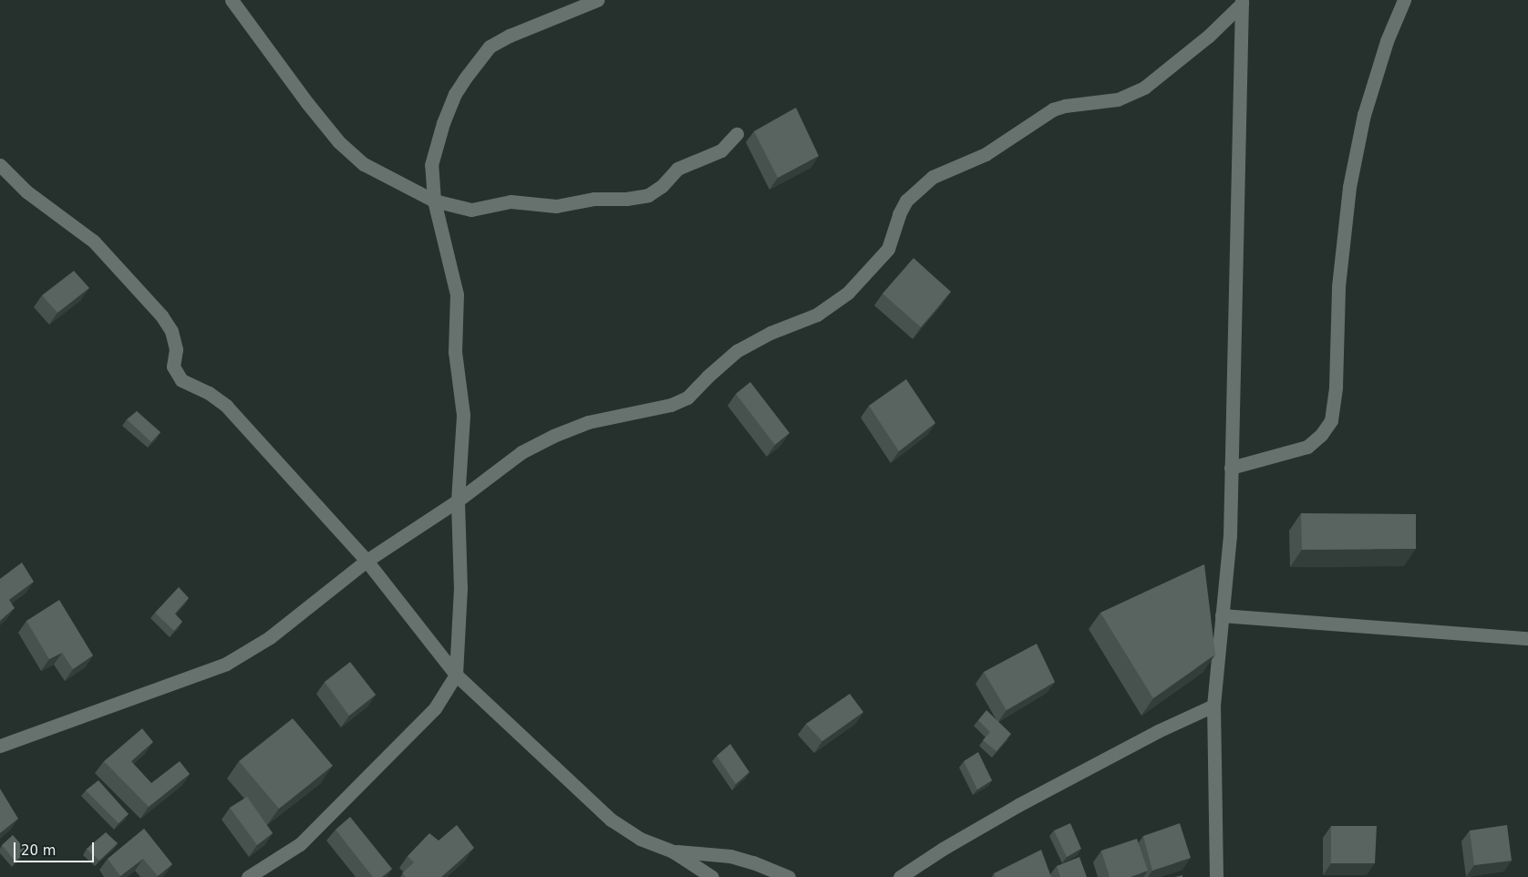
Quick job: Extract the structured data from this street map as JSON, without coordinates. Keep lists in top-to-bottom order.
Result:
{
  "scale_bar": "20 m"
}
